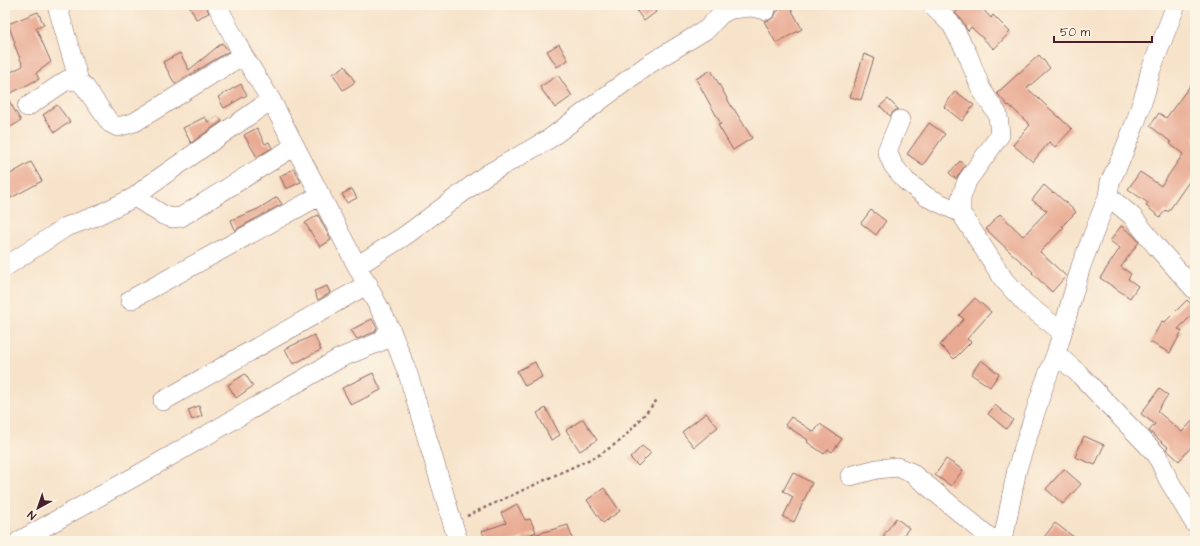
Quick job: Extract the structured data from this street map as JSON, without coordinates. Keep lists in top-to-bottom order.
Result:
{
  "scale_bar": "50 m",
  "north": "bottom left"
}
